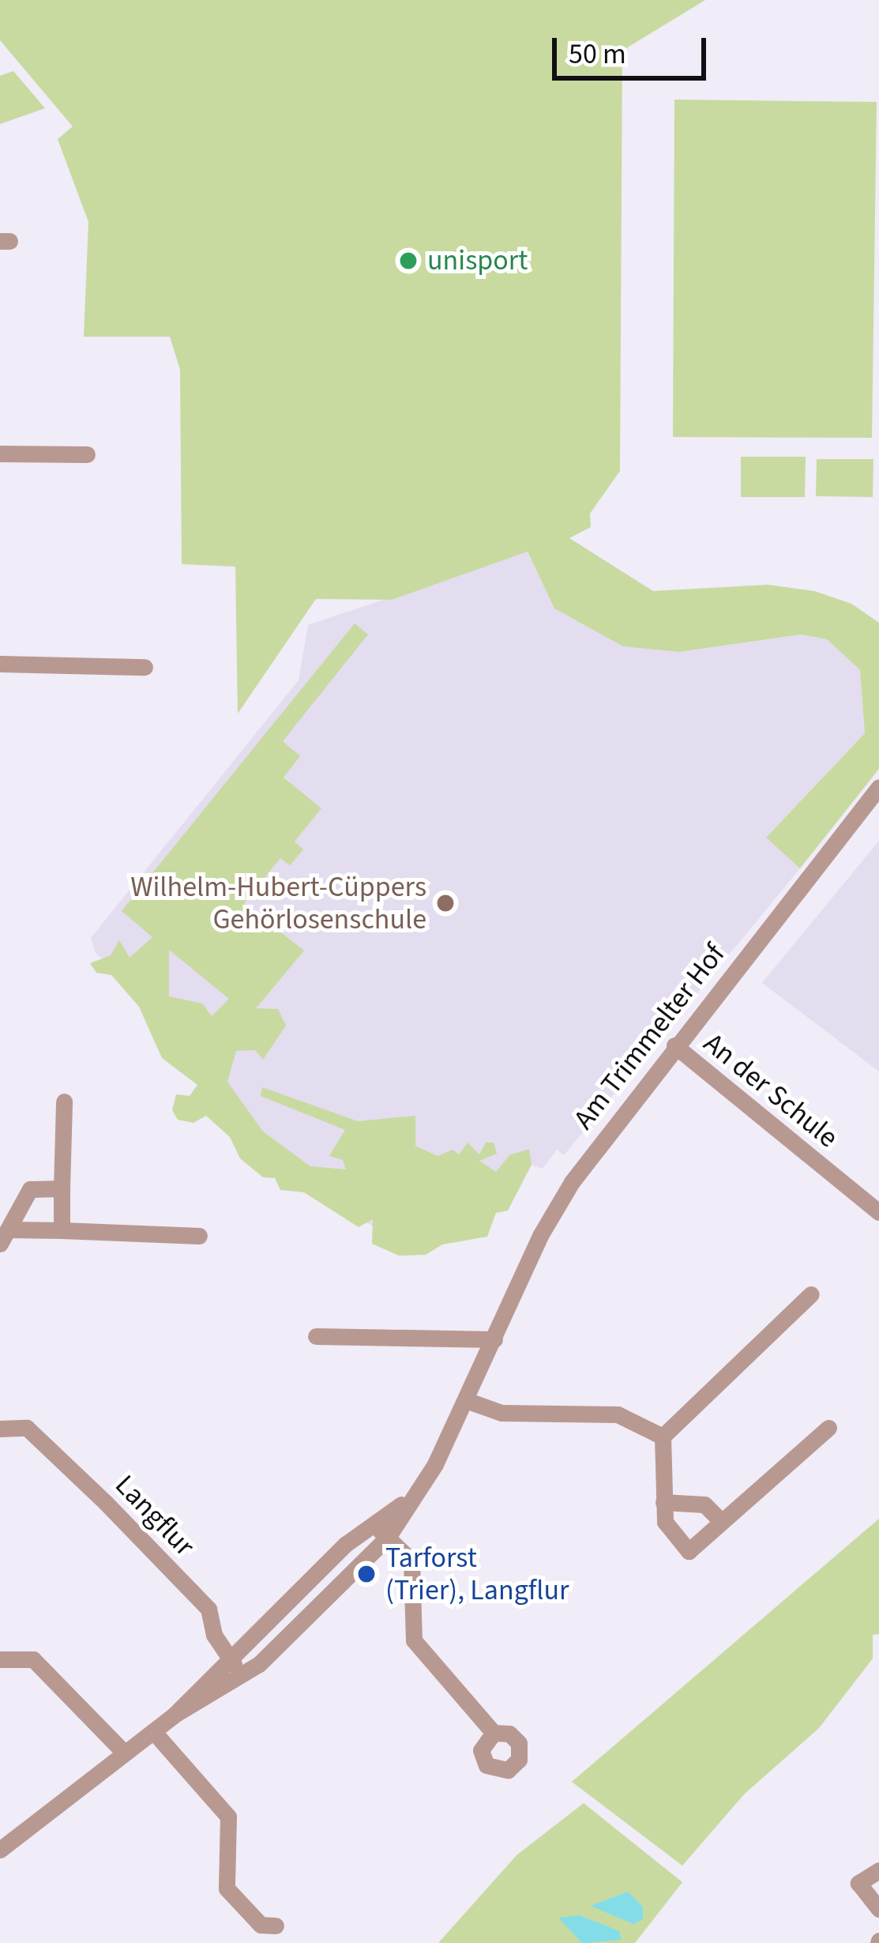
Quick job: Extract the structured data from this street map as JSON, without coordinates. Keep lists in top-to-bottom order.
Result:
{
  "streets": {
    "street": ["Am Trimmelter Hof", "An der Schule", "Langflur"]
  },
  "crossings": [
    ["Am Trimmelter Hof", "An der Schule"],
    ["Am Trimmelter Hof", "Langflur"]
  ],
  "places": ["unisport", "Wilhelm-Hubert-Cüppers Gehörlosenschule", "Tarforst (Trier), Langflur"],
  "scale_bar": "50 m"
}
